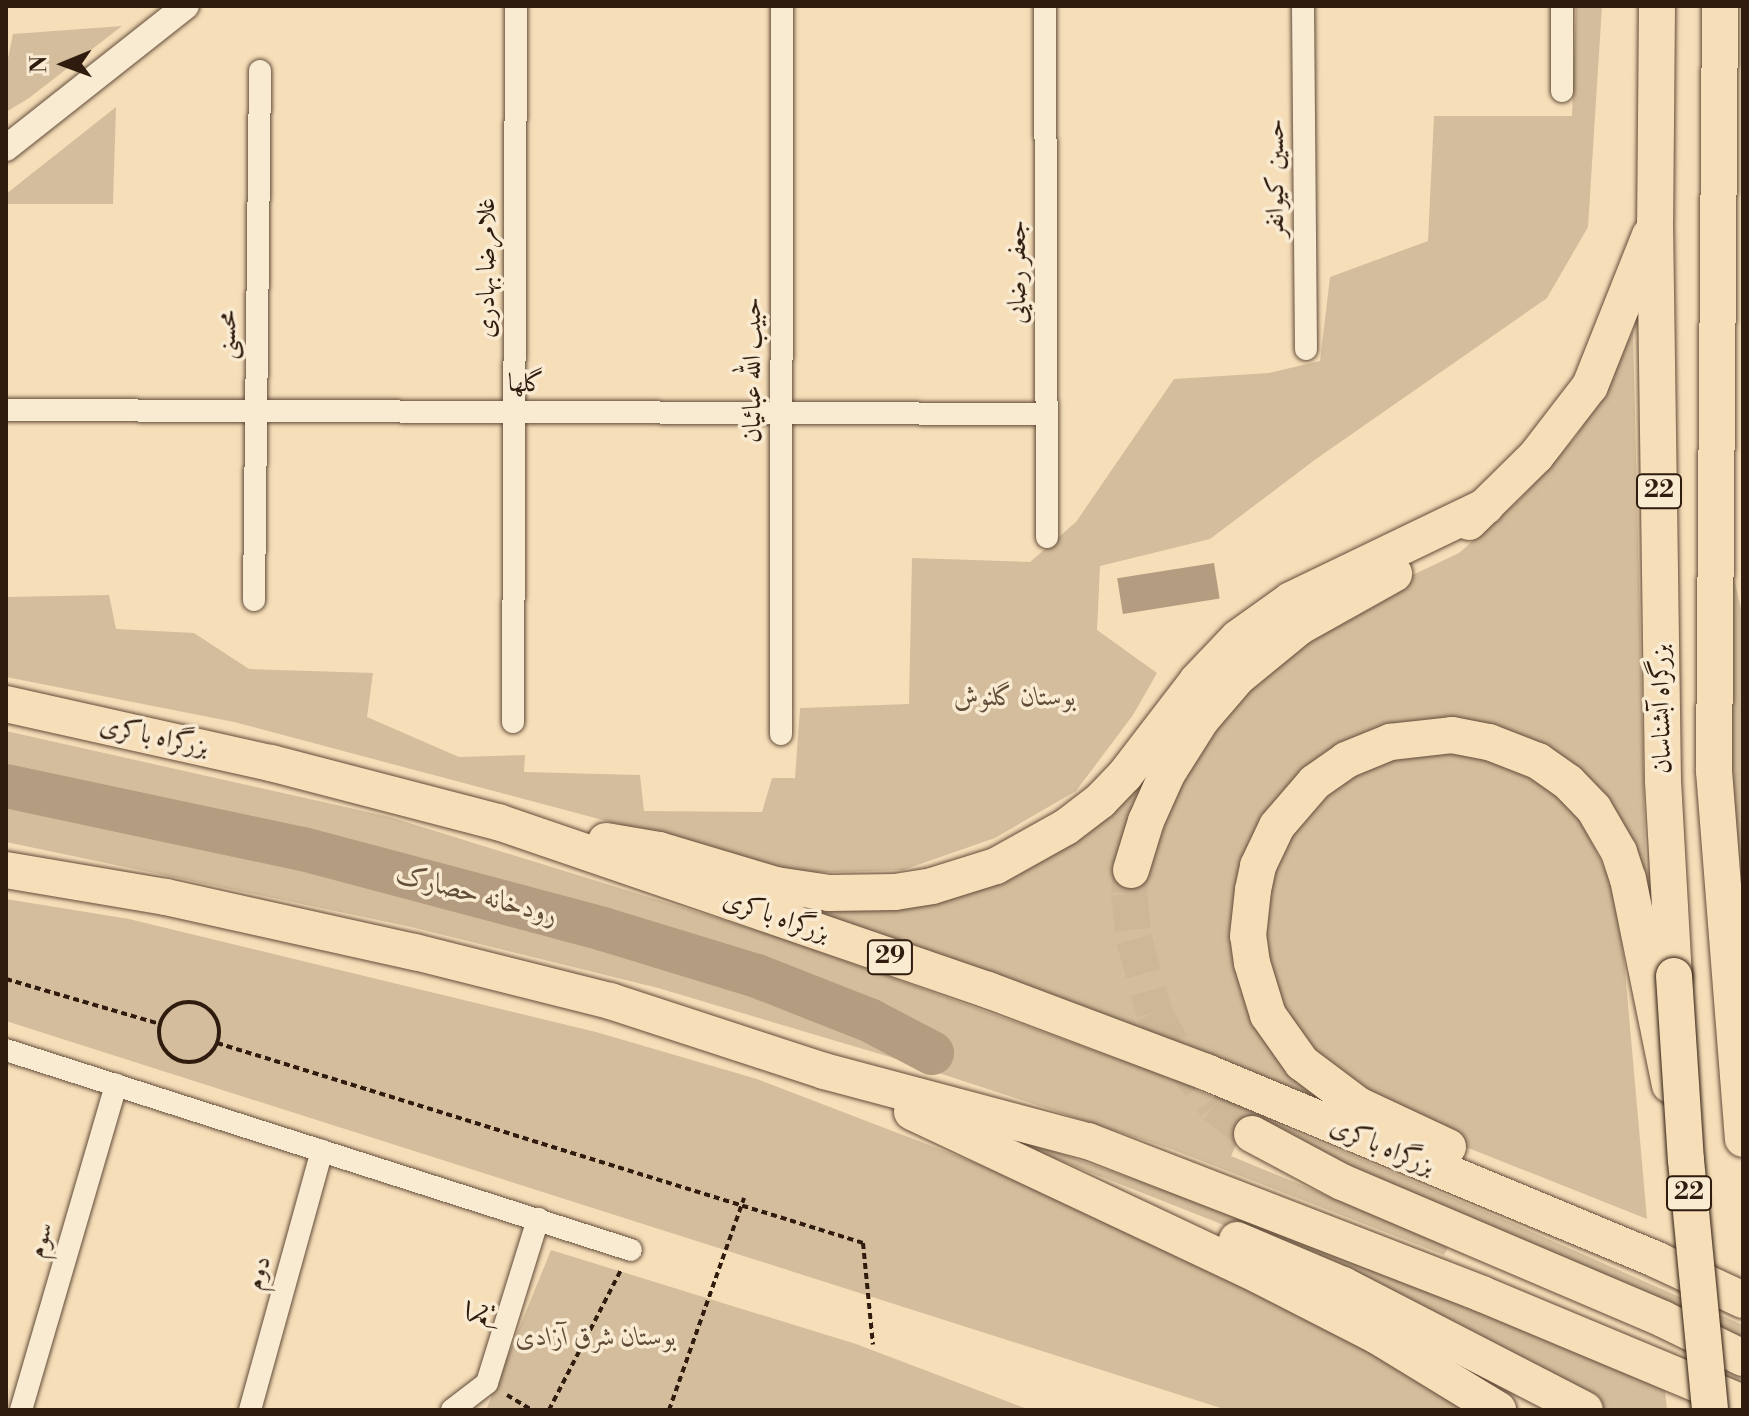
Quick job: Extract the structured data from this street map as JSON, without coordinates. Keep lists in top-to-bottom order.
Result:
{
  "streets": {
    "highway": [
      "22",
      "بزرگراه آبشناسان",
      "بزرگراه باکری",
      "29"
    ],
    "street": [
      "حسین کیوانفر",
      "غلامرضا بهادری",
      "جعفر رضایی",
      "محسنی",
      "حبیب الله عبائیان",
      "گلها",
      "سوم",
      "دوم",
      "یکم"
    ]
  },
  "crossings": [
    ["غلامرضا بهادری", "گلها"],
    ["جعفر رضایی", "گلها"],
    ["محسنی", "گلها"],
    ["حبیب الله عبائیان", "گلها"]
  ],
  "water": ["رودخانه حصارک"],
  "parks": ["بوستان گلنوش", "بوستان شرق آزادی"],
  "north": "left"
}
